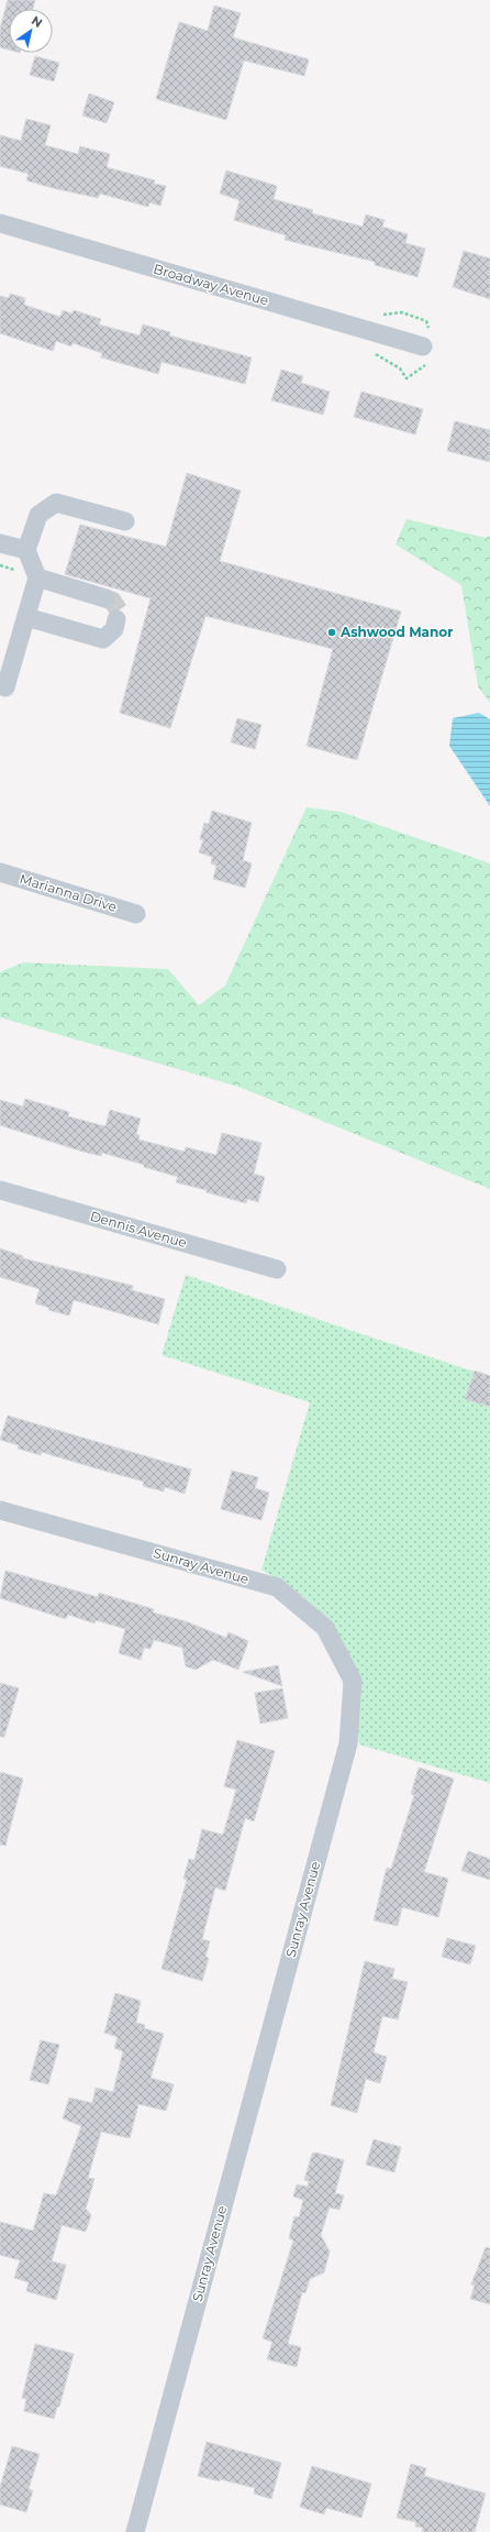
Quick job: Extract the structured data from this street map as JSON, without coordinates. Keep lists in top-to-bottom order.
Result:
{
  "streets": {
    "street": [
      "Broadway Avenue",
      "Marianna Drive",
      "Dennis Avenue",
      "Sunray Avenue"
    ]
  },
  "places": ["Ashwood Manor"],
  "north": "top right"
}
